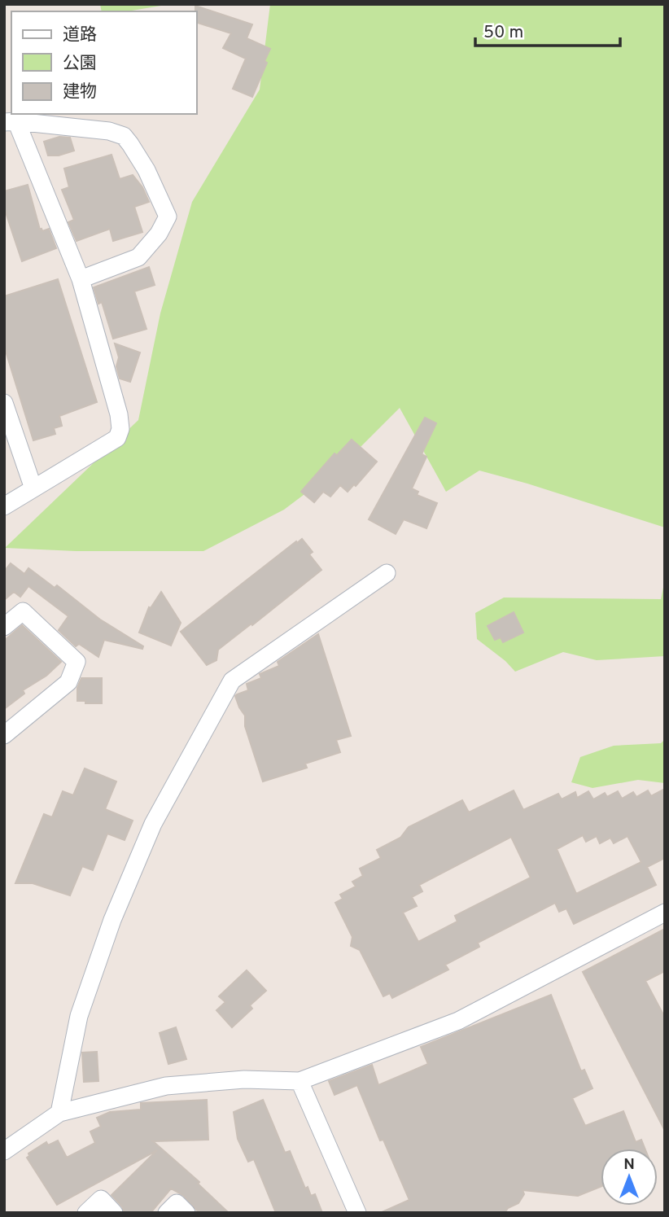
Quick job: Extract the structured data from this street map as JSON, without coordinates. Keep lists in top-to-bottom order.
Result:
{
  "legend": ["道路", "公園", "建物"],
  "scale_bar": "50 m",
  "north": "top"
}
